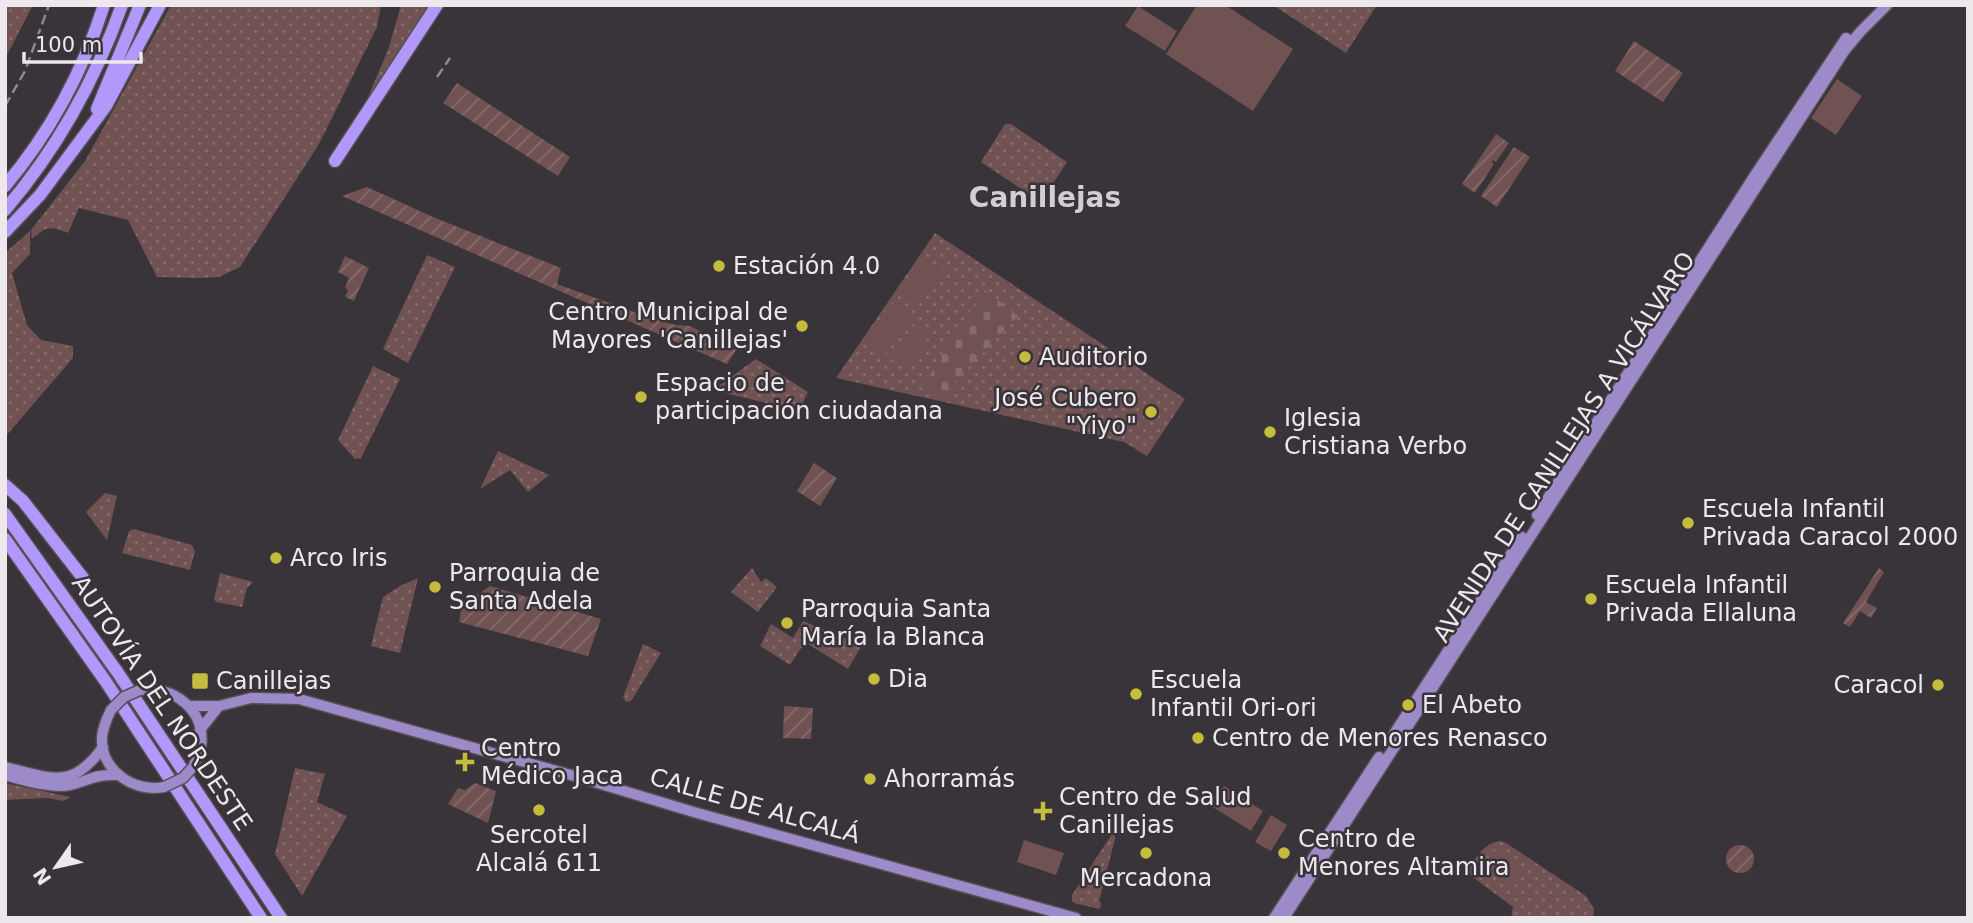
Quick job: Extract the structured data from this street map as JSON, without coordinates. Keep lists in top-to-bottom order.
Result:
{
  "streets": {
    "highway": ["AUTOVÍA DEL NORDESTE"],
    "main road": ["AVENIDA DE CANILLEJAS A VICÁLVARO", "CALLE DE ALCALÁ"]
  },
  "districts": ["Canillejas"],
  "places": {
    "other": [
      "Estación 4.0",
      "Centro Municipal de Mayores 'Canillejas'",
      "Auditorio",
      "Espacio de participación ciudadana",
      "José Cubero \"Yiyo\"",
      "Iglesia Cristiana Verbo",
      "Escuela Infantil Privada Caracol 2000",
      "Arco Iris",
      "Parroquia de Santa Adela",
      "Escuela Infantil Privada Ellaluna",
      "Parroquia Santa María la Blanca",
      "Dia",
      "Caracol",
      "Escuela Infantil Ori-ori",
      "El Abeto",
      "Centro de Menores Renasco",
      "Ahorramás",
      "Sercotel Alcalá 611",
      "Mercadona",
      "Centro de Menores Altamira"
    ],
    "transit": ["Canillejas"],
    "health": ["Centro Médico Jaca", "Centro de Salud Canillejas"]
  },
  "scale_bar": "100 m",
  "north": "bottom left"
}
